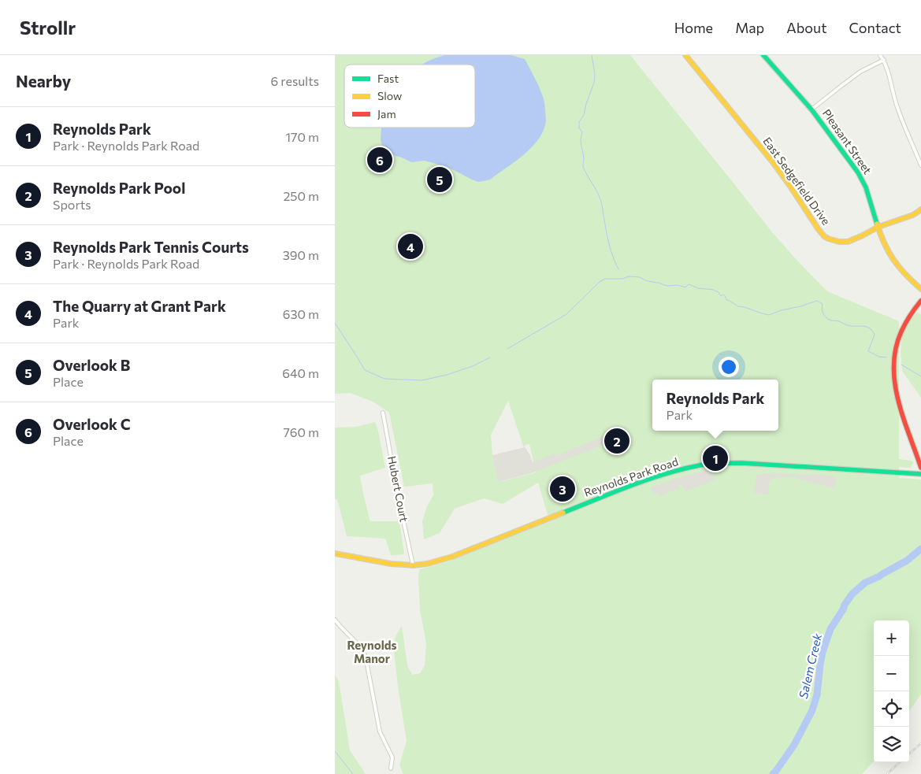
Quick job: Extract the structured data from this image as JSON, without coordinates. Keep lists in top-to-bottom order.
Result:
{
  "streets": {
    "street": [
      "Pleasant Street",
      "East Sedgefield Drive",
      "Reynolds Park Road",
      "Hubert Court"
    ]
  },
  "crossings": [
    ["Pleasant Street", "East Sedgefield Drive"],
    ["Reynolds Park Road", "Hubert Court"]
  ],
  "districts": ["Reynolds Manor"],
  "water": ["Salem Creek"],
  "legend": ["Fast", "Slow", "Jam"],
  "page": {
    "header": "Strollr",
    "nav": [
      "Home",
      "Map",
      "About",
      "Contact"
    ],
    "heading": ["Nearby", "6 results"],
    "list": [
      {
        "mark": "1",
        "name": "Reynolds Park",
        "note": "Park · Reynolds Park Road",
        "value": "170 m"
      },
      {
        "mark": "2",
        "name": "Reynolds Park Pool",
        "note": "Sports",
        "value": "250 m"
      },
      {
        "mark": "3",
        "name": "Reynolds Park Tennis Courts",
        "note": "Park · Reynolds Park Road",
        "value": "390 m"
      },
      {
        "mark": "4",
        "name": "The Quarry at Grant Park",
        "note": "Park",
        "value": "630 m"
      },
      {
        "mark": "5",
        "name": "Overlook B",
        "note": "Place",
        "value": "640 m"
      },
      {
        "mark": "6",
        "name": "Overlook C",
        "note": "Place",
        "value": "760 m"
      }
    ],
    "pins": [
      "6",
      "5",
      "4",
      "2",
      "1",
      "3"
    ],
    "popup": ["Reynolds Park", "Park"],
    "map_buttons": ["+", "−"]
  }
}
